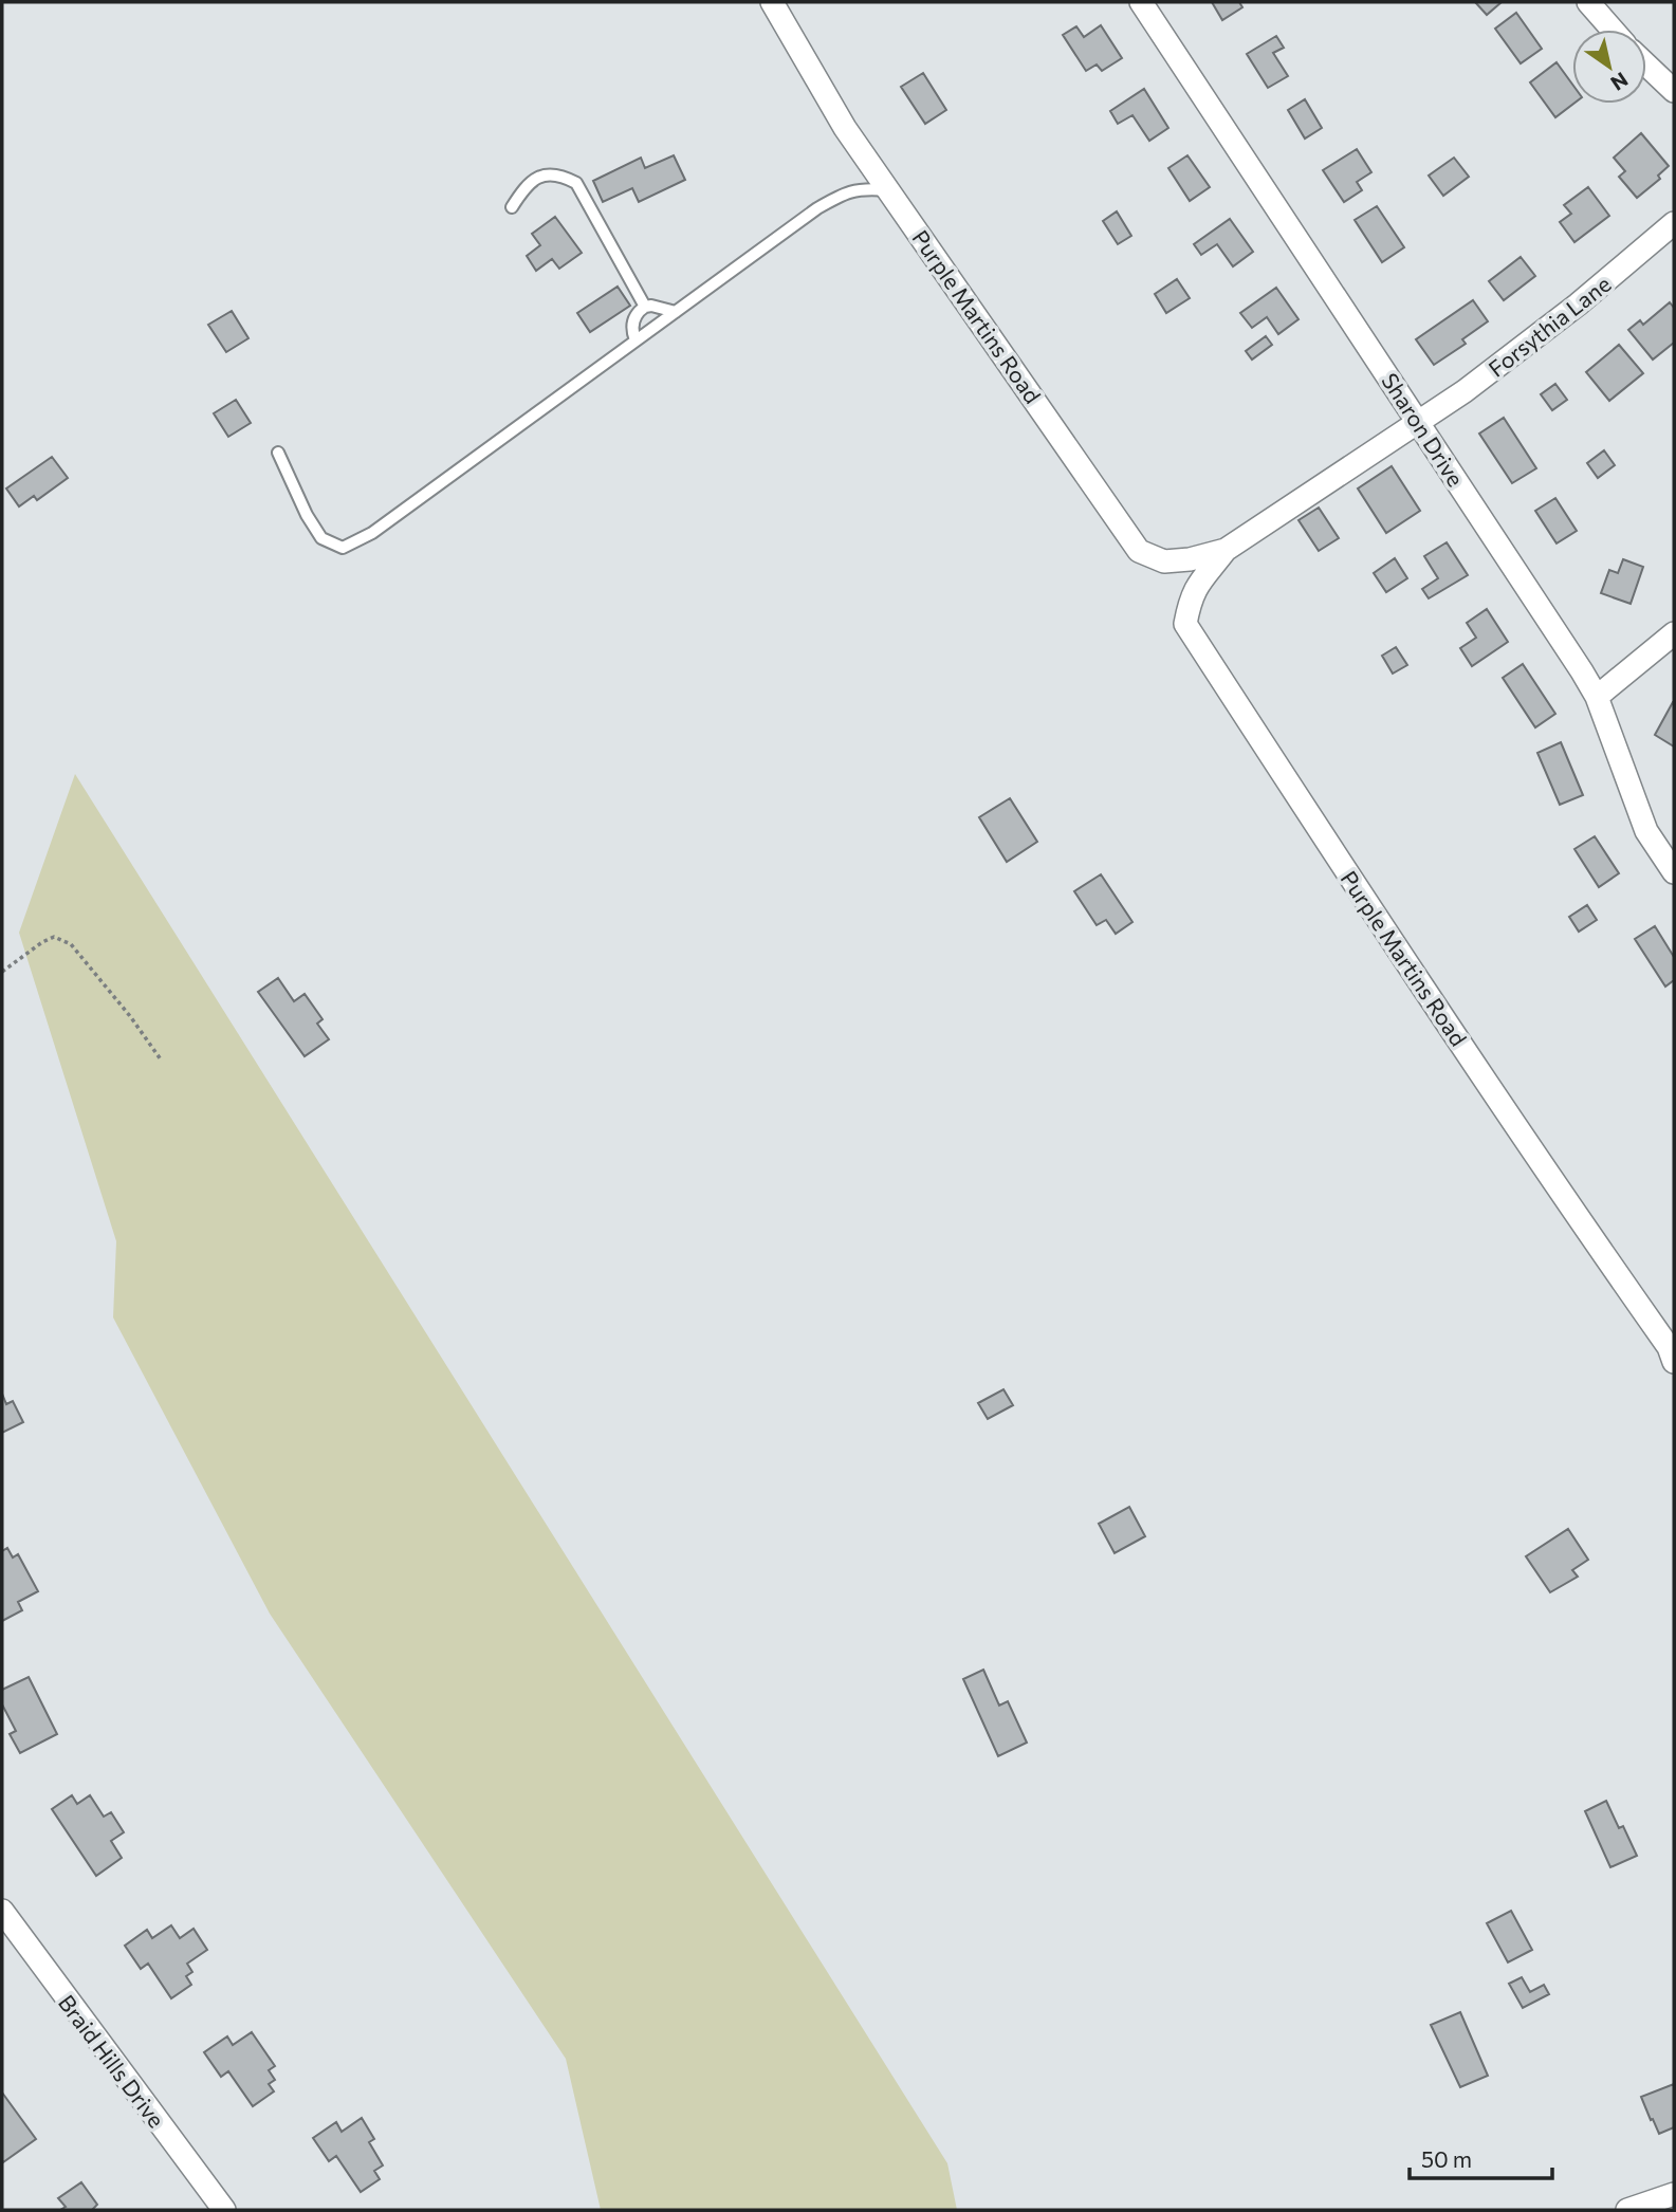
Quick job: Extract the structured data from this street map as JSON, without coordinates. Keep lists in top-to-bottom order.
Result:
{
  "streets": {
    "street": [
      "Purple Martins Road",
      "Forsythia Lane",
      "Sharon Drive",
      "Braid Hills Drive"
    ]
  },
  "crossings": [
    ["Purple Martins Road", "Forsythia Lane"],
    ["Purple Martins Road", "Sharon Drive"],
    ["Forsythia Lane", "Sharon Drive"]
  ],
  "scale_bar": "50 m",
  "north": "bottom right"
}
